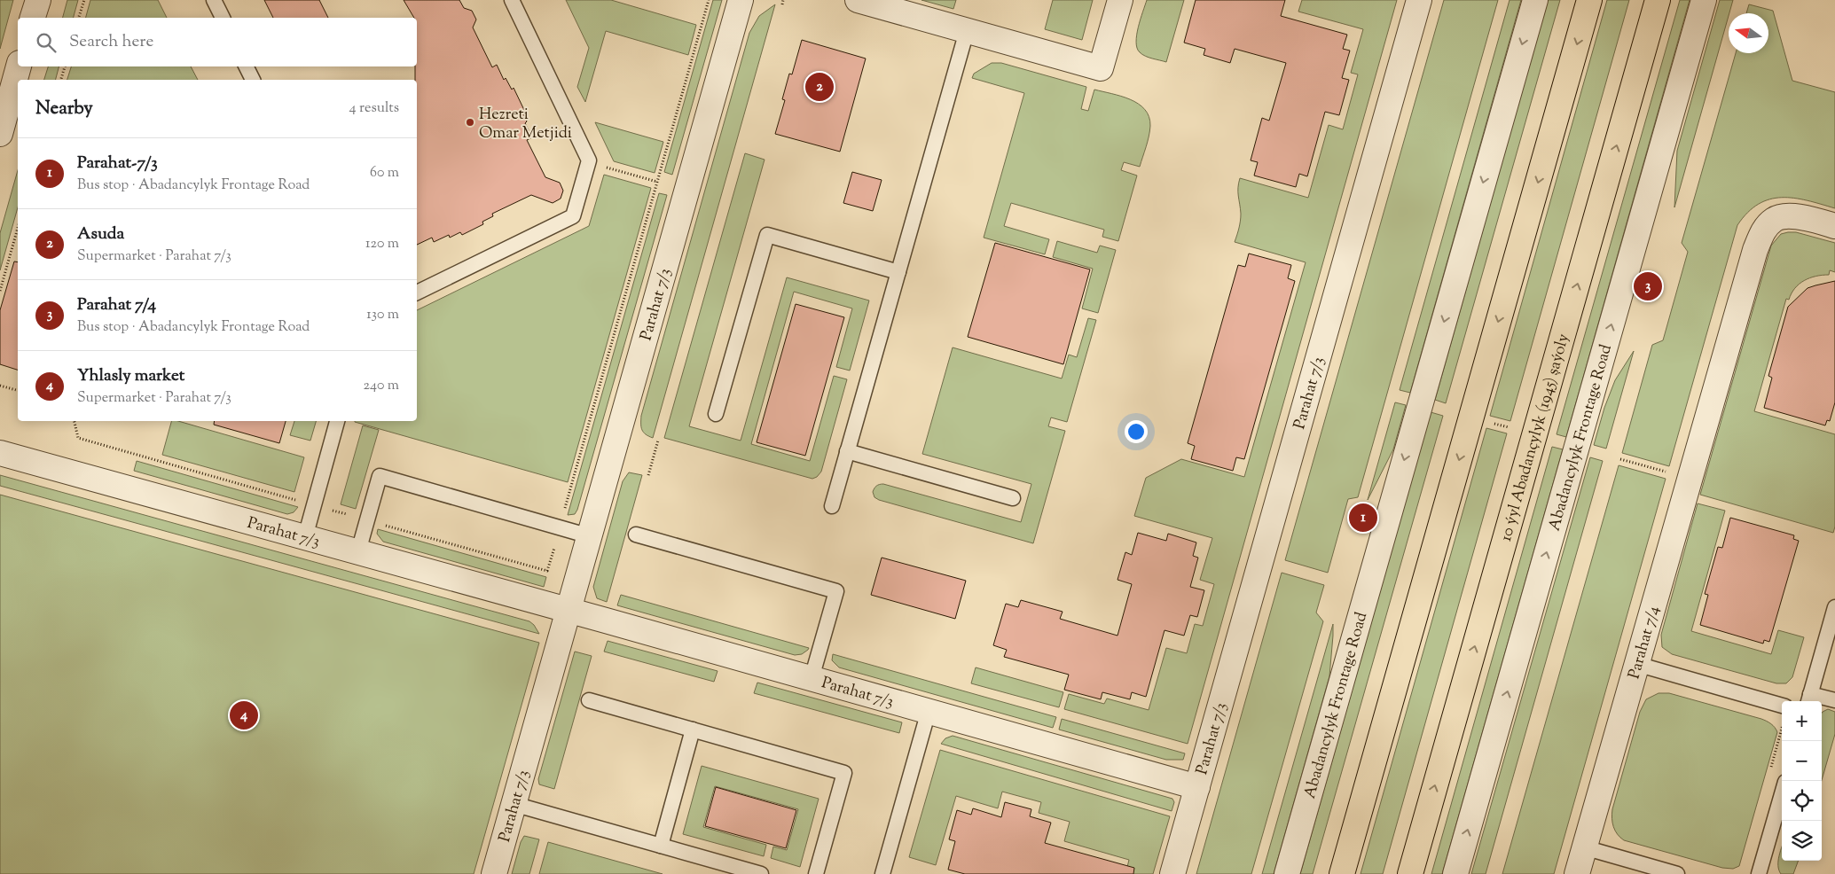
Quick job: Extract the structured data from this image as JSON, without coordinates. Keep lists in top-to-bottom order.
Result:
{
  "streets": {
    "main road": ["10 ýyl Abadançylyk (1945) şaýoly"],
    "street": ["Parahat 7/3", "Abadancylyk Frontage Road", "Parahat 7/4"]
  },
  "places": ["Hezreti Omar Metjidi"],
  "north": "left",
  "page": {
    "search": "Search here",
    "pins": [
      "2",
      "3",
      "1",
      "4"
    ],
    "heading": ["Nearby", "4 results"],
    "list": [
      {
        "mark": "1",
        "name": "Parahat-7/3",
        "note": "Bus stop · Abadancylyk Frontage Road",
        "value": "60 m"
      },
      {
        "mark": "2",
        "name": "Asuda",
        "note": "Supermarket · Parahat 7/3",
        "value": "120 m"
      },
      {
        "mark": "3",
        "name": "Parahat 7/4",
        "note": "Bus stop · Abadancylyk Frontage Road",
        "value": "130 m"
      },
      {
        "mark": "4",
        "name": "Yhlasly market",
        "note": "Supermarket · Parahat 7/3",
        "value": "240 m"
      }
    ],
    "map_buttons": ["+", "−"]
  }
}
